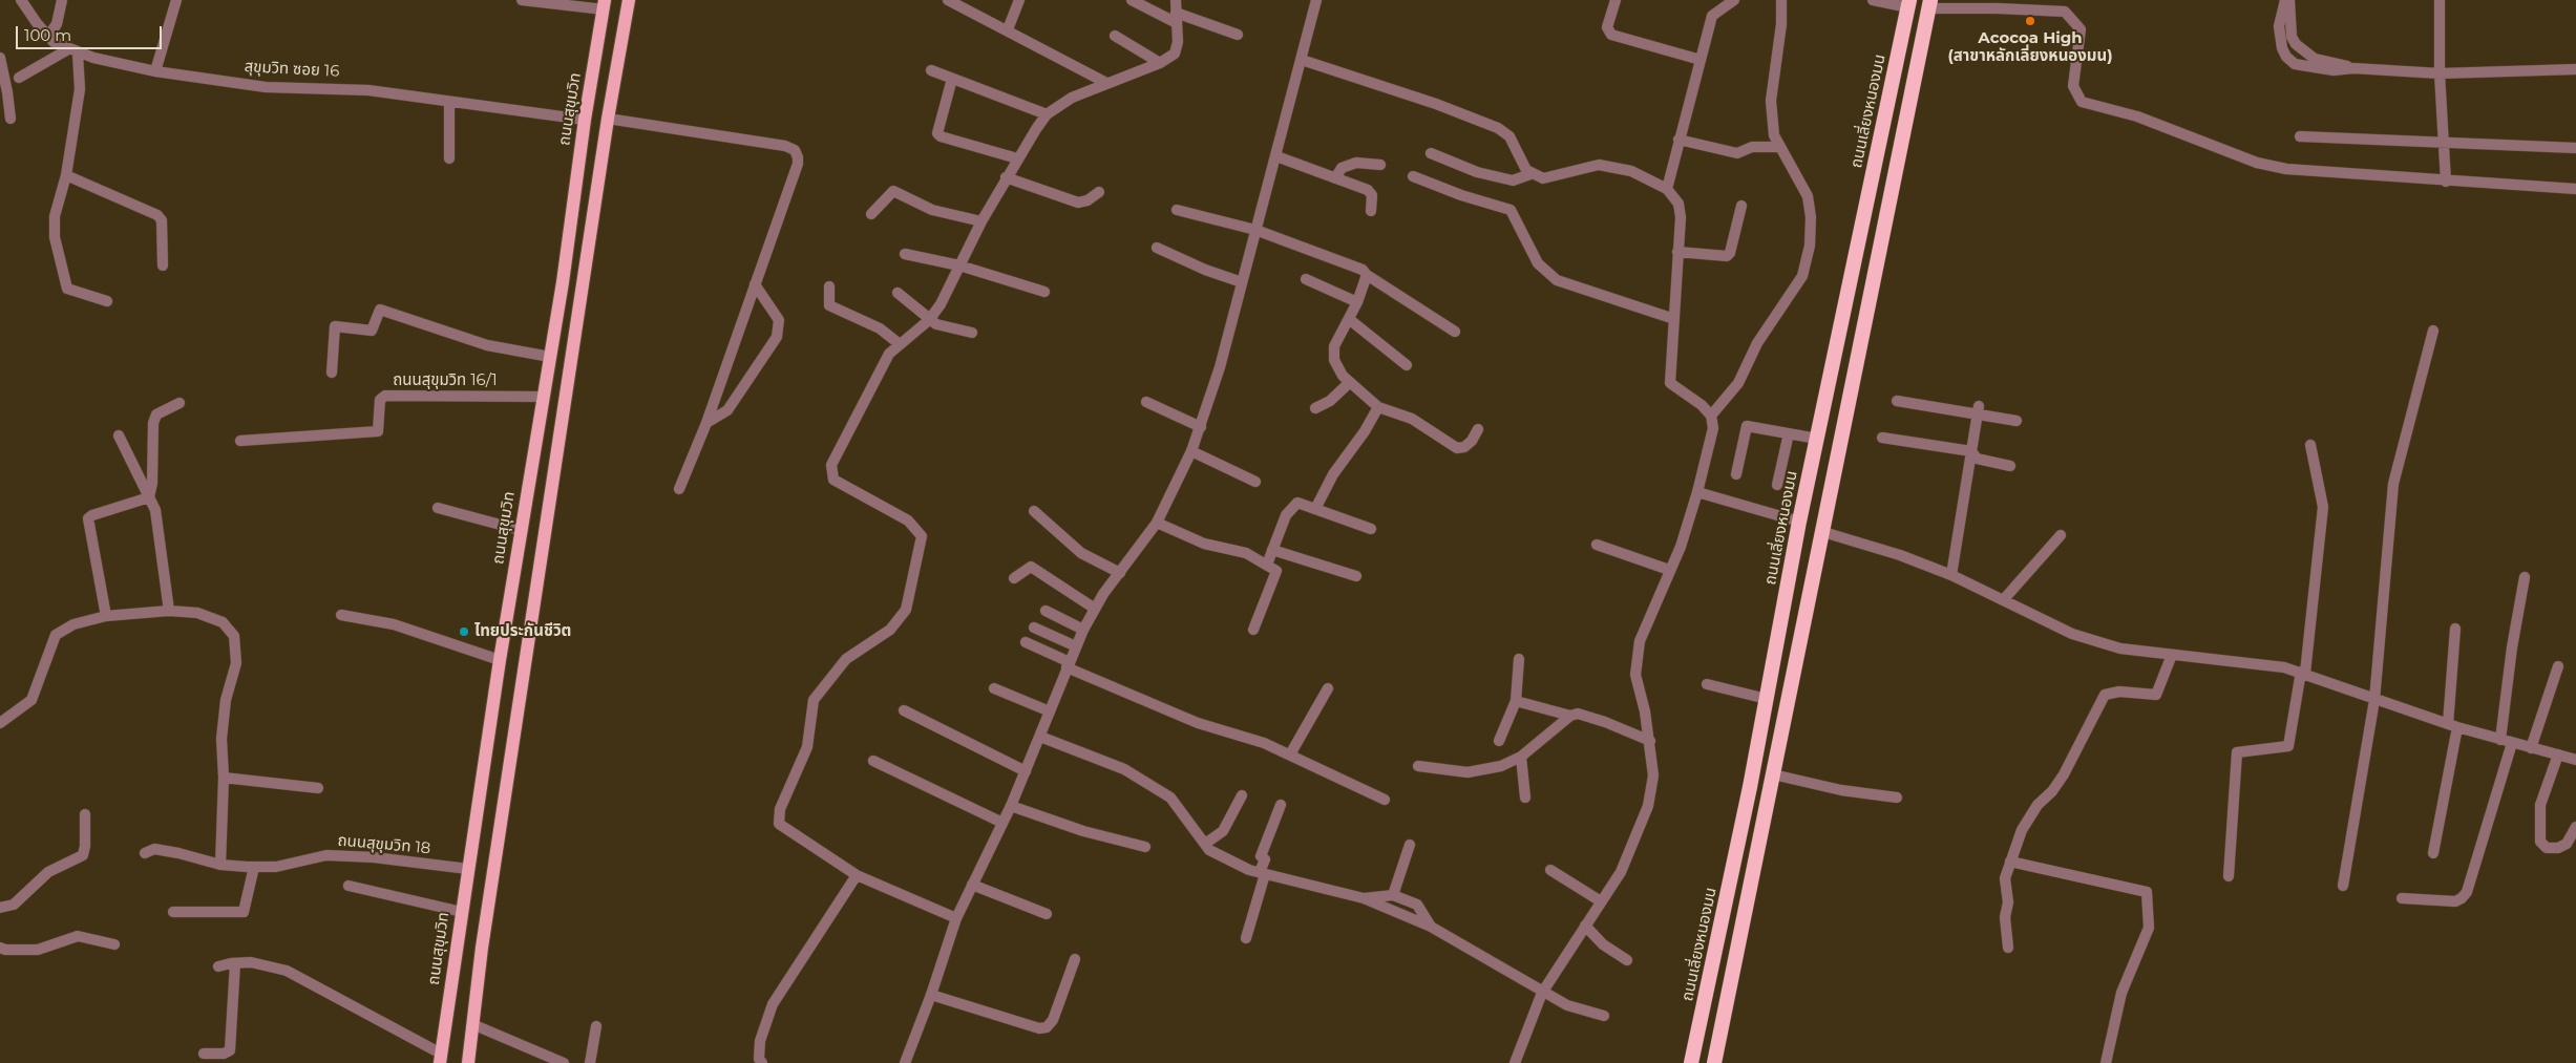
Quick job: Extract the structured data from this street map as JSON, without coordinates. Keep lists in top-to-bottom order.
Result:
{
  "streets": {
    "highway": ["ถนนเลี่ยงหนองมน"],
    "main road": ["ถนนสุขุมวิท"],
    "street": ["สุขุมวิท ซอย 16", "ถนนสุขุมวิท 16/1", "ถนนสุขุมวิท 18"]
  },
  "crossings": [
    ["สุขุมวิท ซอย 16", "ถนนสุขุมวิท"],
    ["ถนนสุขุมวิท", "ถนนสุขุมวิท 16/1"],
    ["ถนนสุขุมวิท", "ถนนสุขุมวิท 18"]
  ],
  "places": ["Acocoa High (สาขาหลักเลี่ยงหนองมน)", "ไทยประกันชีวิต"],
  "scale_bar": "100 m"
}
